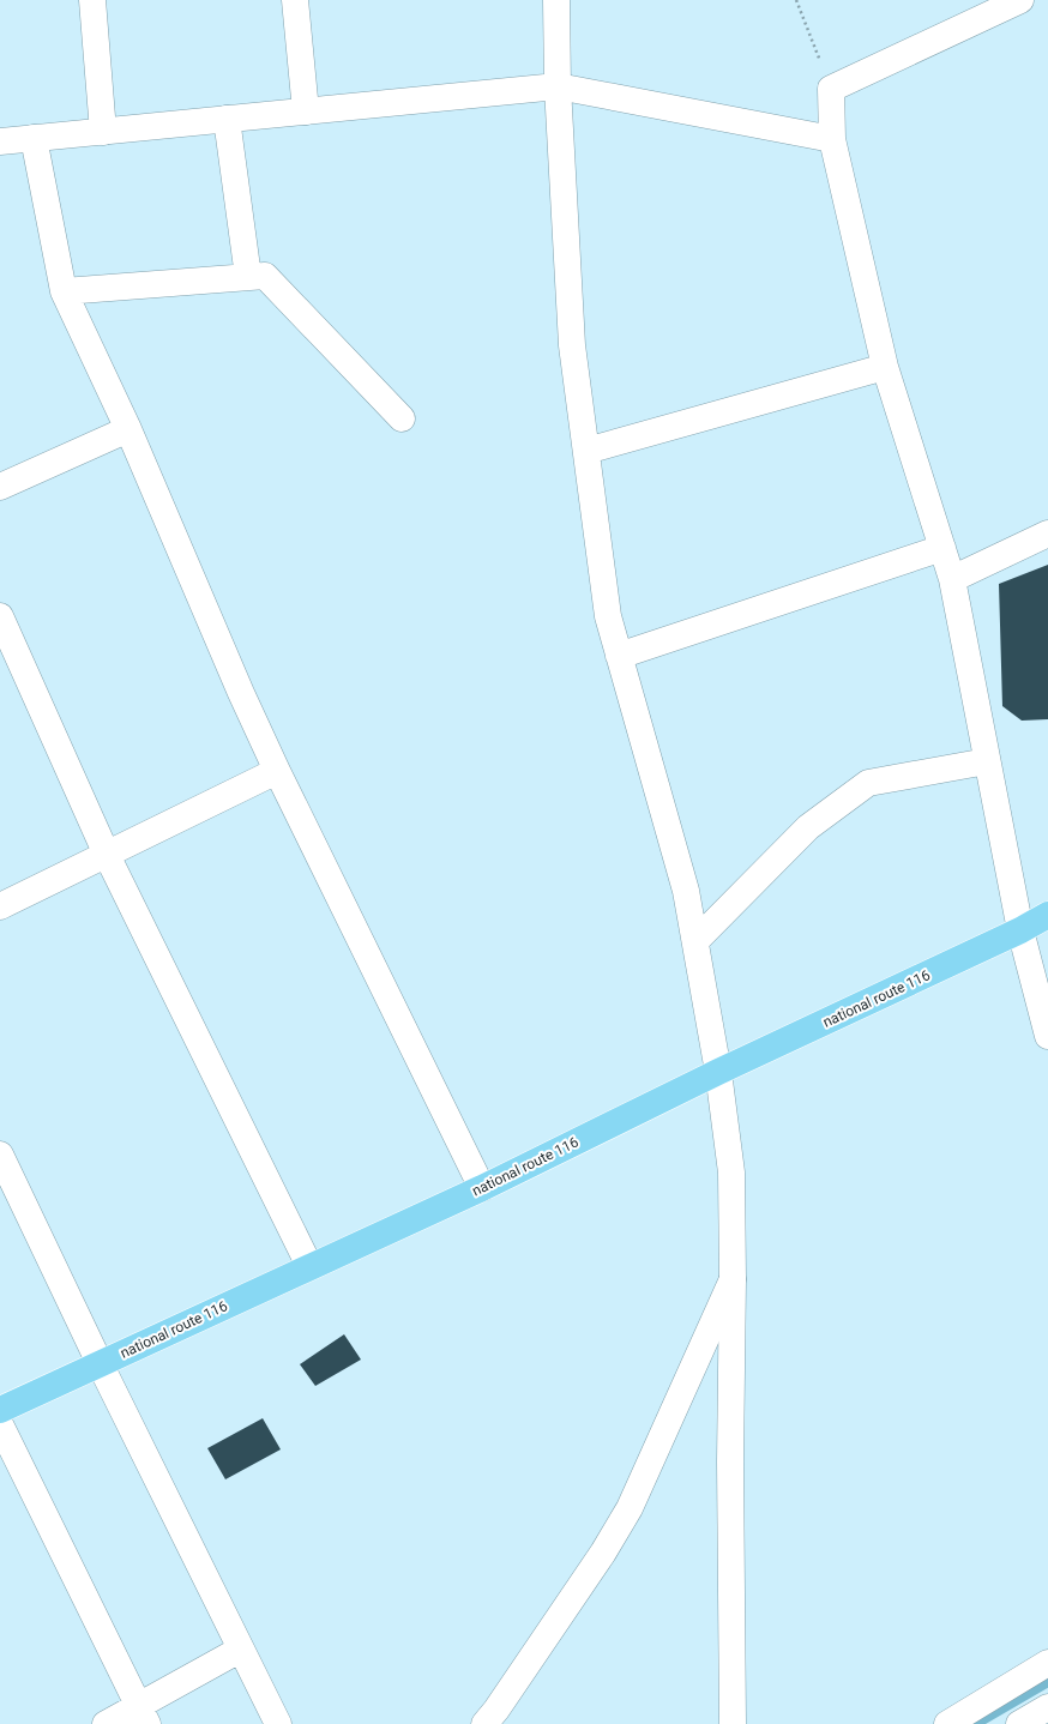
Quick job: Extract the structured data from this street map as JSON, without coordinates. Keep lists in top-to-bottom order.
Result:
{
  "streets": {
    "highway": ["national route 116"]
  }
}
